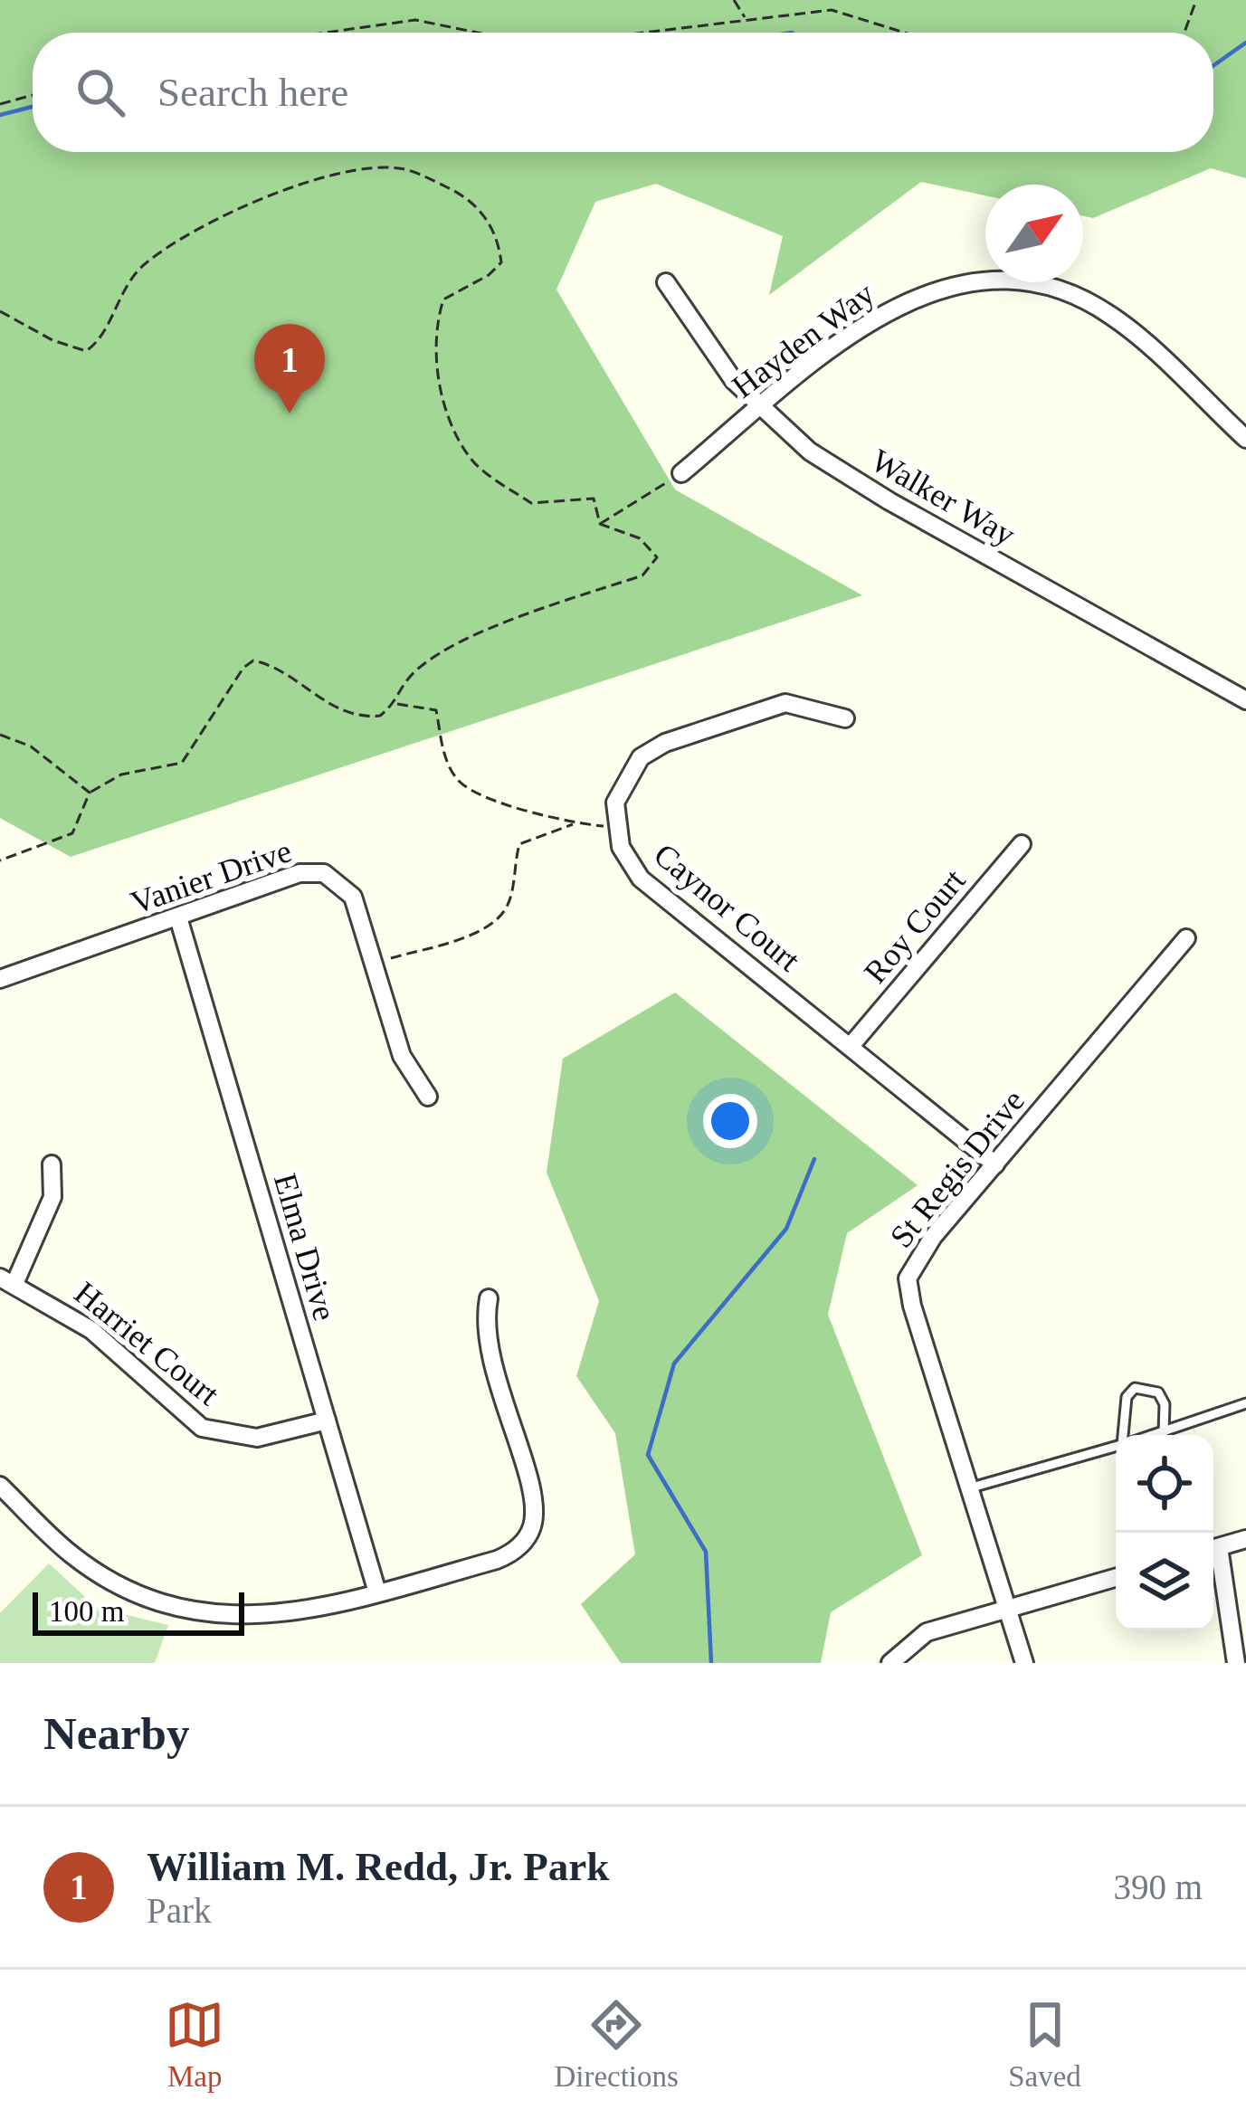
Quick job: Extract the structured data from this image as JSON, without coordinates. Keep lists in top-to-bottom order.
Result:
{
  "streets": {
    "street": [
      "Hayden Way",
      "Walker Way",
      "Vanier Drive",
      "Caynor Court",
      "Roy Court",
      "St Regis Drive",
      "Elma Drive",
      "Harriet Court"
    ]
  },
  "crossings": [
    ["Hayden Way", "Walker Way"],
    ["Vanier Drive", "Elma Drive"],
    ["Caynor Court", "Roy Court"],
    ["Caynor Court", "St Regis Drive"],
    ["Elma Drive", "Harriet Court"]
  ],
  "scale_bar": "100 m",
  "north": "top right",
  "page": {
    "search": "Search here",
    "pins": "1",
    "scale": "100 m",
    "heading": "Nearby",
    "list": [
      {
        "mark": "1",
        "name": "William M. Redd, Jr. Park",
        "note": "Park",
        "value": "390 m"
      }
    ],
    "nav": ["Map", "Directions", "Saved"]
  }
}
